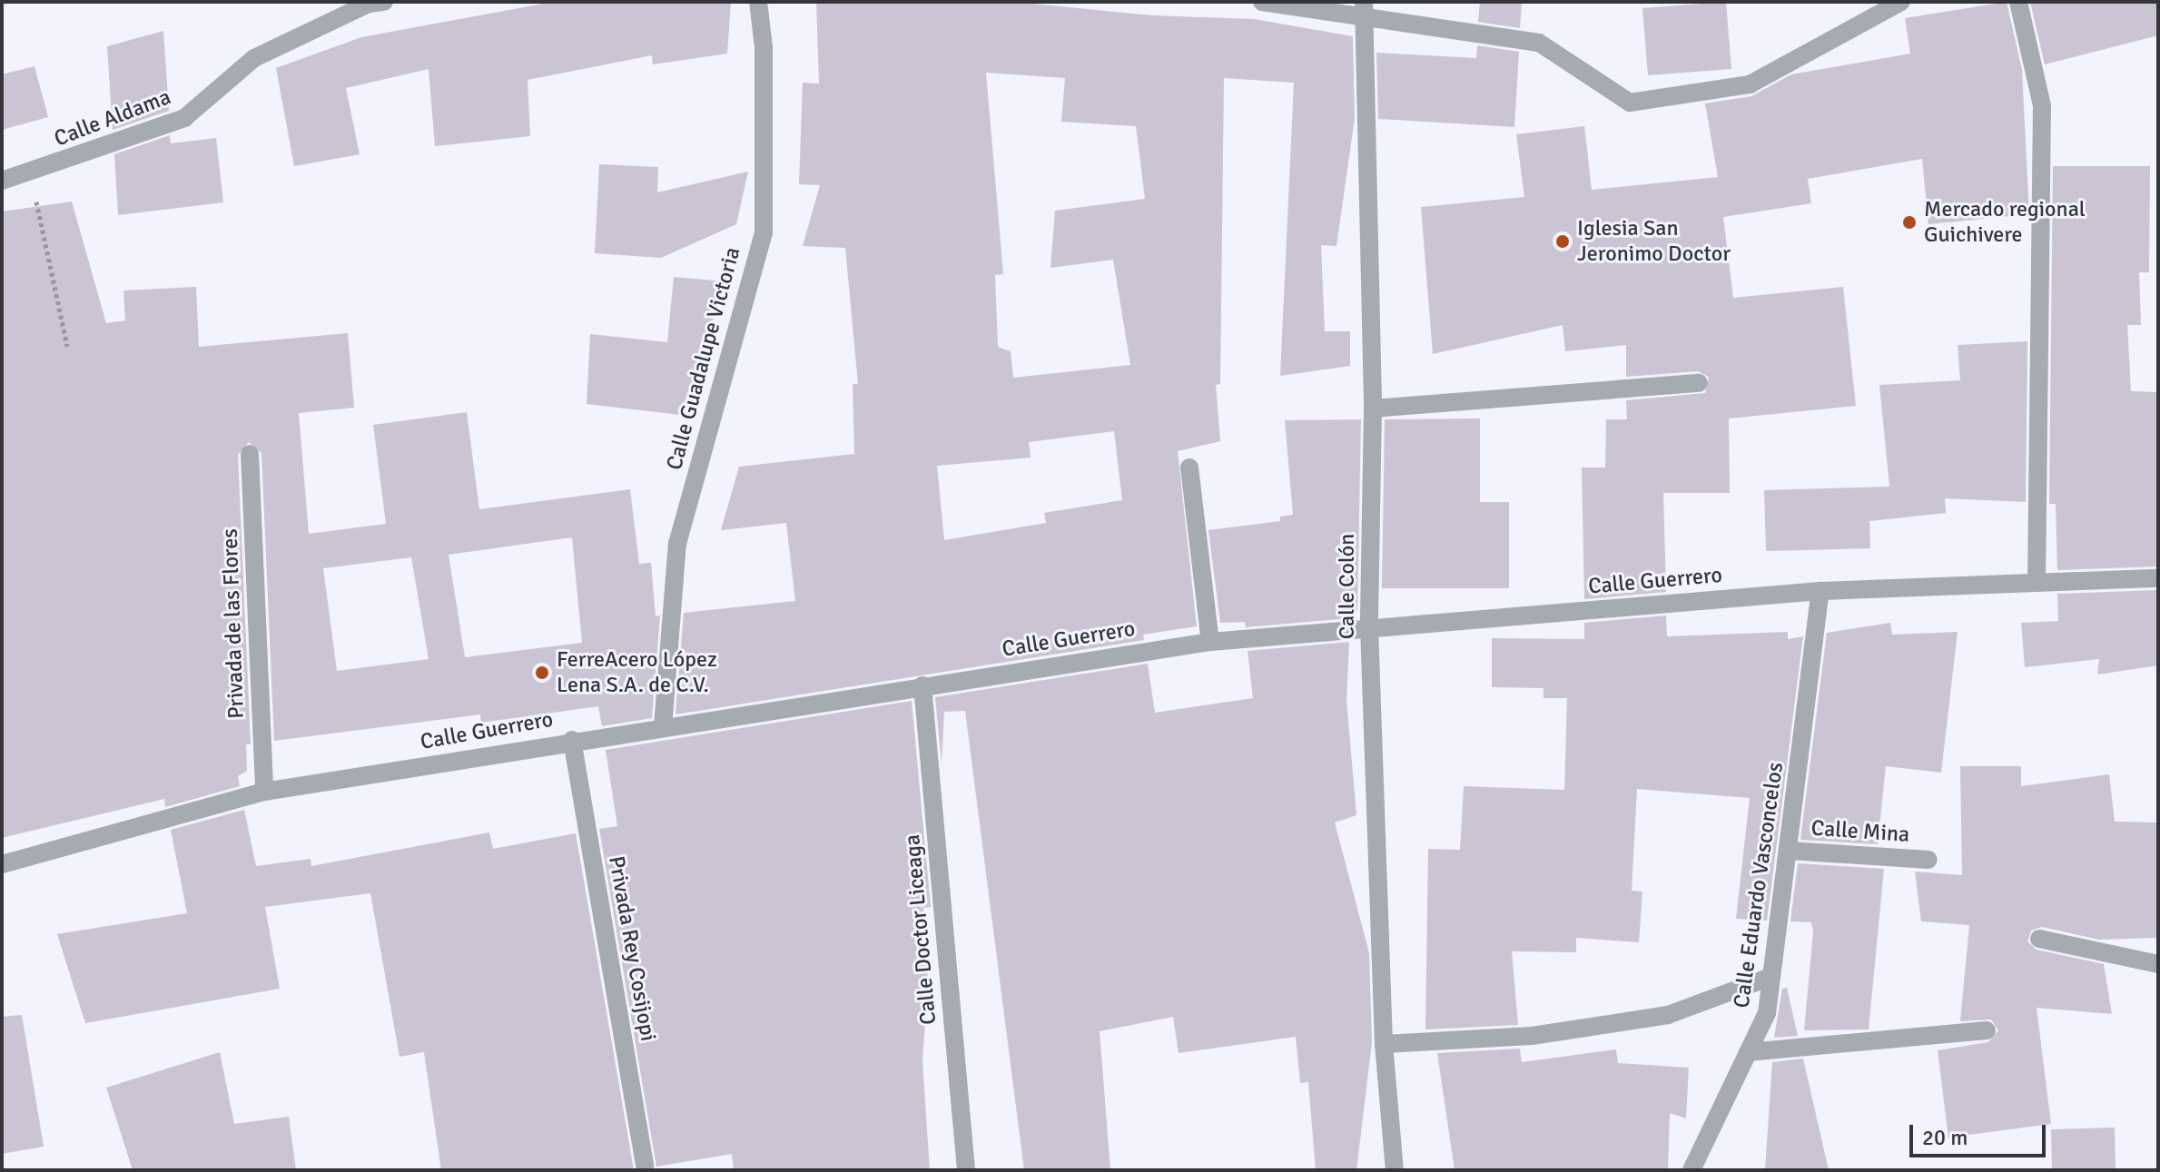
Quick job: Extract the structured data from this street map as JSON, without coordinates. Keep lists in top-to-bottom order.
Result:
{
  "streets": {
    "street": [
      "Calle Aldama",
      "Calle Guadalupe Victoria",
      "Calle Guerrero",
      "Calle Colón",
      "Privada de las Flores",
      "Calle Mina",
      "Calle Eduardo Vasconcelos",
      "Calle Doctor Liceaga",
      "Privada Rey Cosijopi"
    ]
  },
  "crossings": [
    ["Calle Guadalupe Victoria", "Calle Guerrero"],
    ["Calle Guerrero", "Calle Colón"],
    ["Calle Guerrero", "Privada de las Flores"],
    ["Calle Guerrero", "Calle Eduardo Vasconcelos"],
    ["Calle Guerrero", "Calle Doctor Liceaga"],
    ["Calle Guerrero", "Privada Rey Cosijopi"],
    ["Calle Mina", "Calle Eduardo Vasconcelos"]
  ],
  "places": ["Mercado regional Guichivere", "Iglesia San Jeronimo Doctor", "FerreAcero López Lena S.A. de C.V."],
  "scale_bar": "20 m"
}
